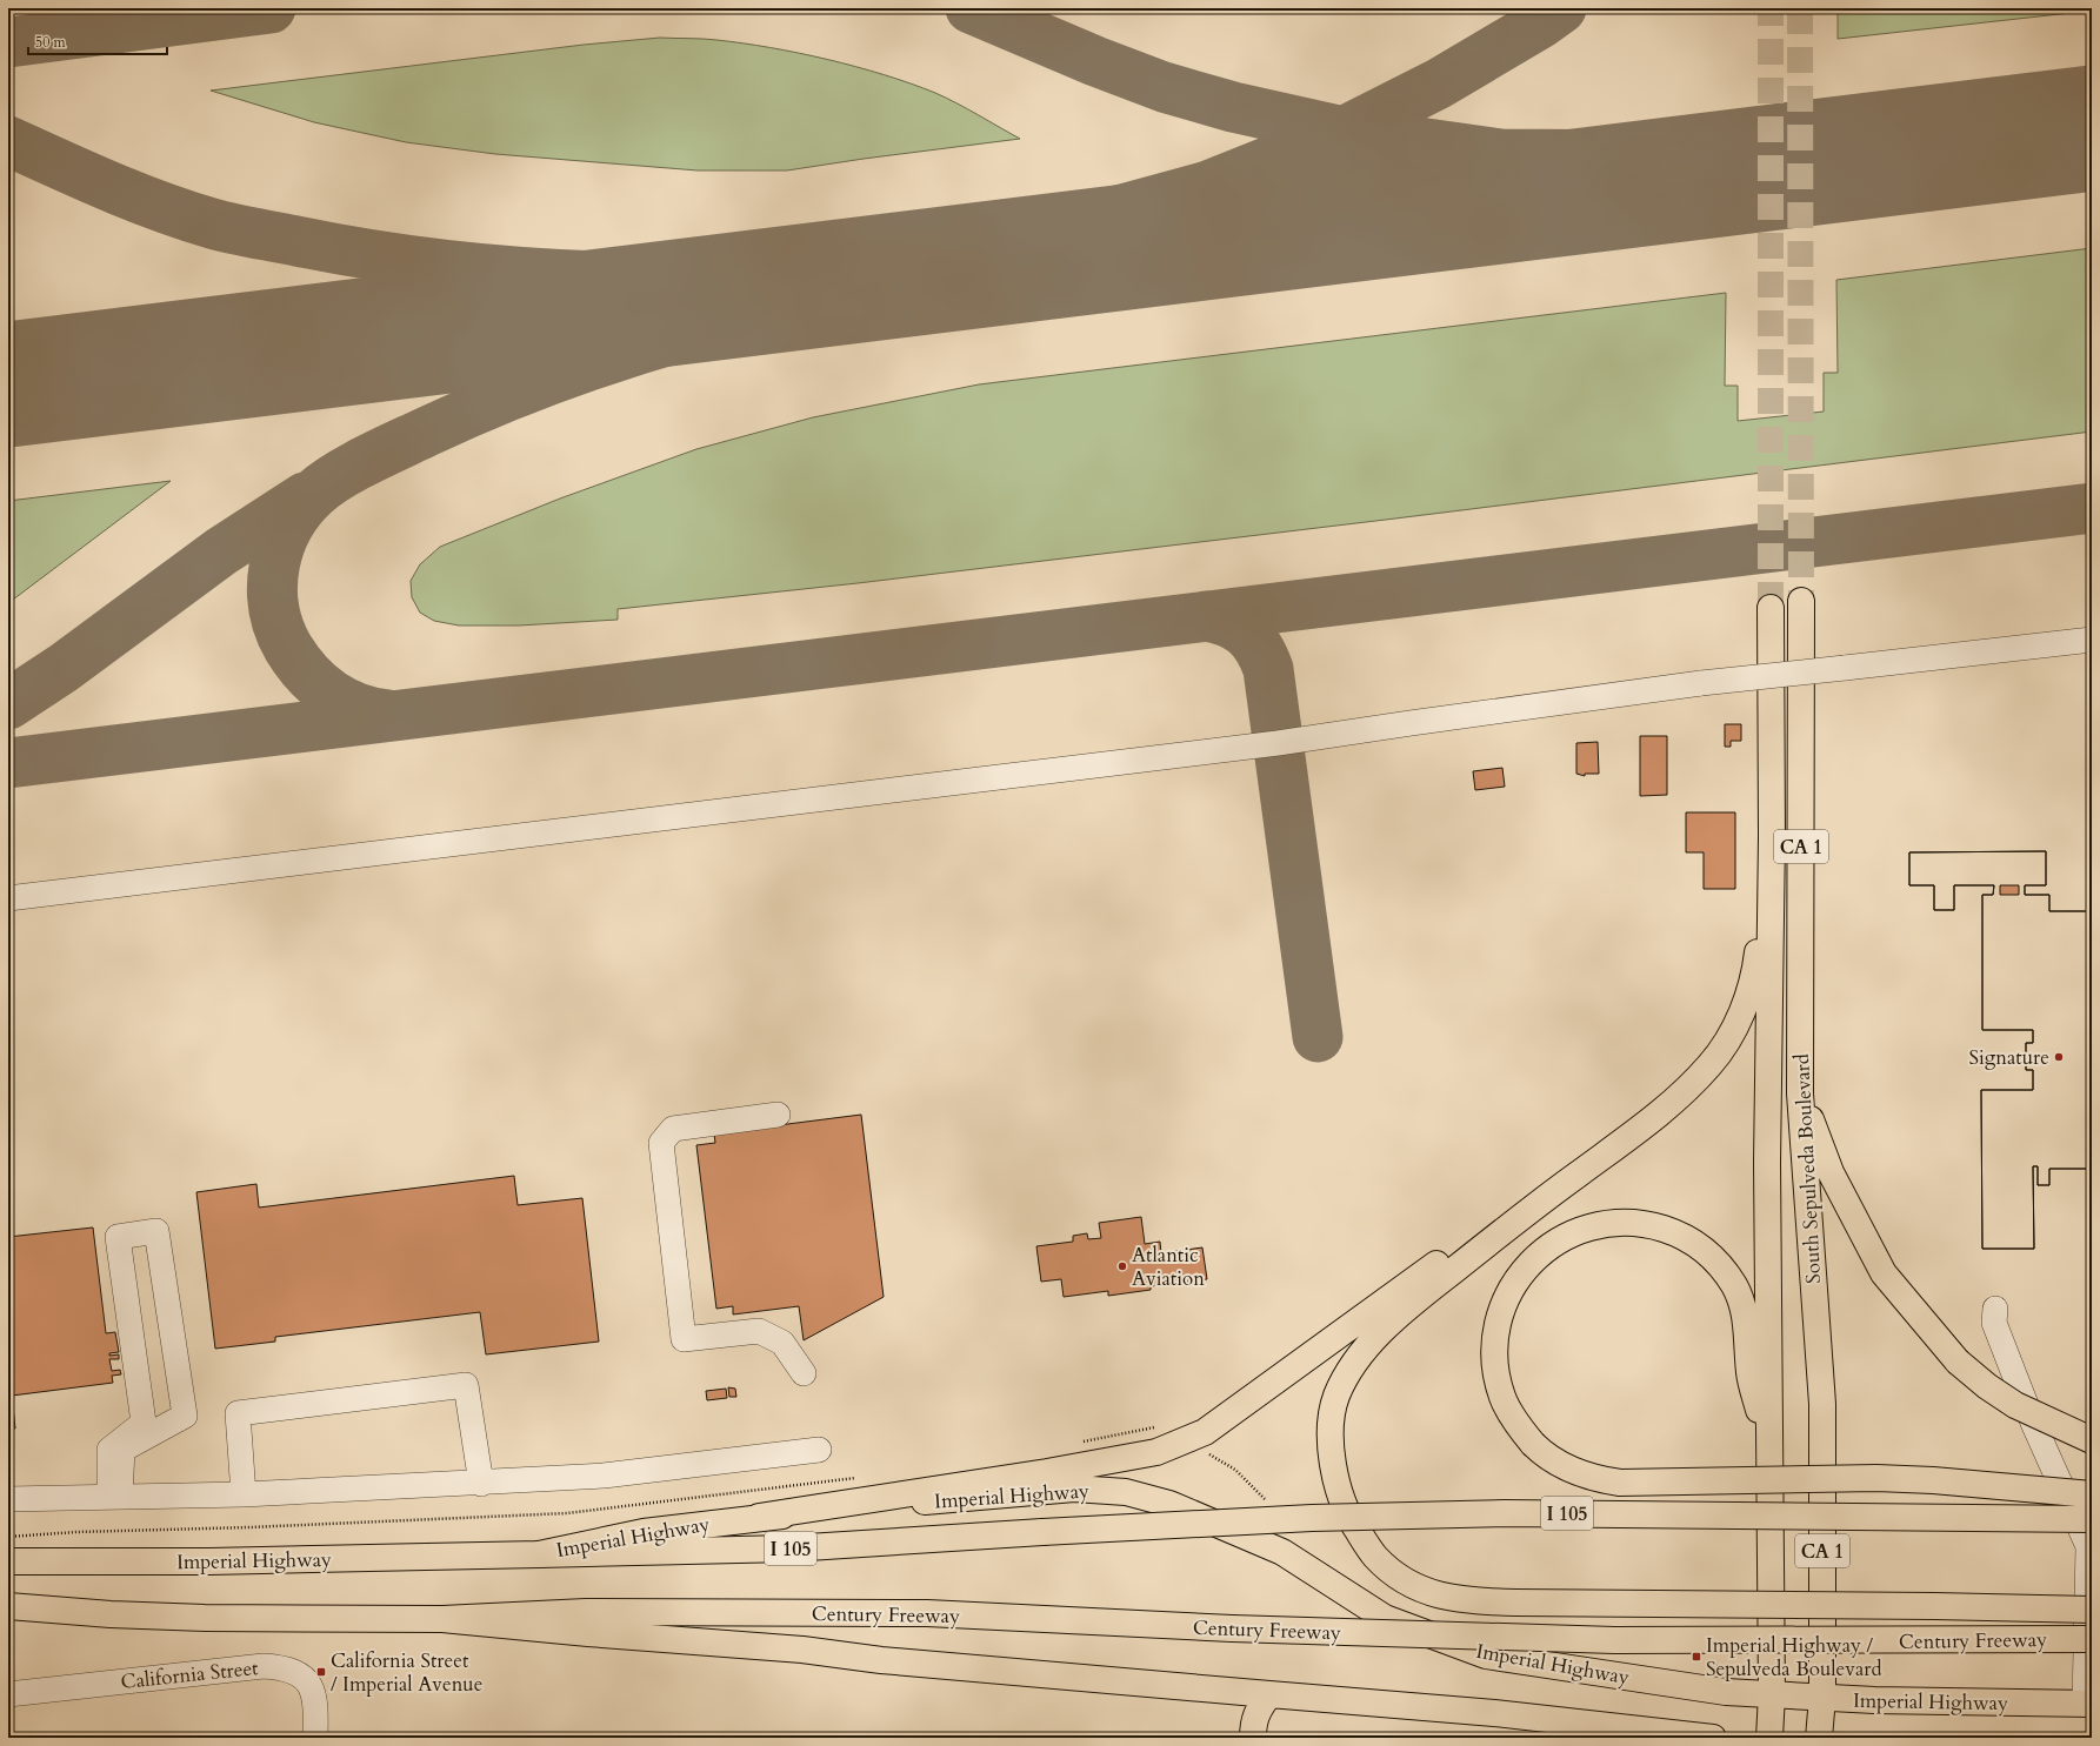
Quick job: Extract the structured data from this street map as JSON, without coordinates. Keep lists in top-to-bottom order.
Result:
{
  "streets": {
    "main road": [
      "CA 1",
      "South Sepulveda Boulevard",
      "Imperial Highway",
      "I 105",
      "Century Freeway"
    ],
    "street": ["California Street"]
  },
  "crossings": [
    ["South Sepulveda Boulevard", "Imperial Highway"],
    ["Imperial Highway", "I 105"]
  ],
  "places": {
    "other": ["Signature", "Atlantic Aviation"],
    "transit": ["Imperial Highway / Sepulveda Boulevard", "California Street / Imperial Avenue"]
  },
  "scale_bar": "50 m"
}
